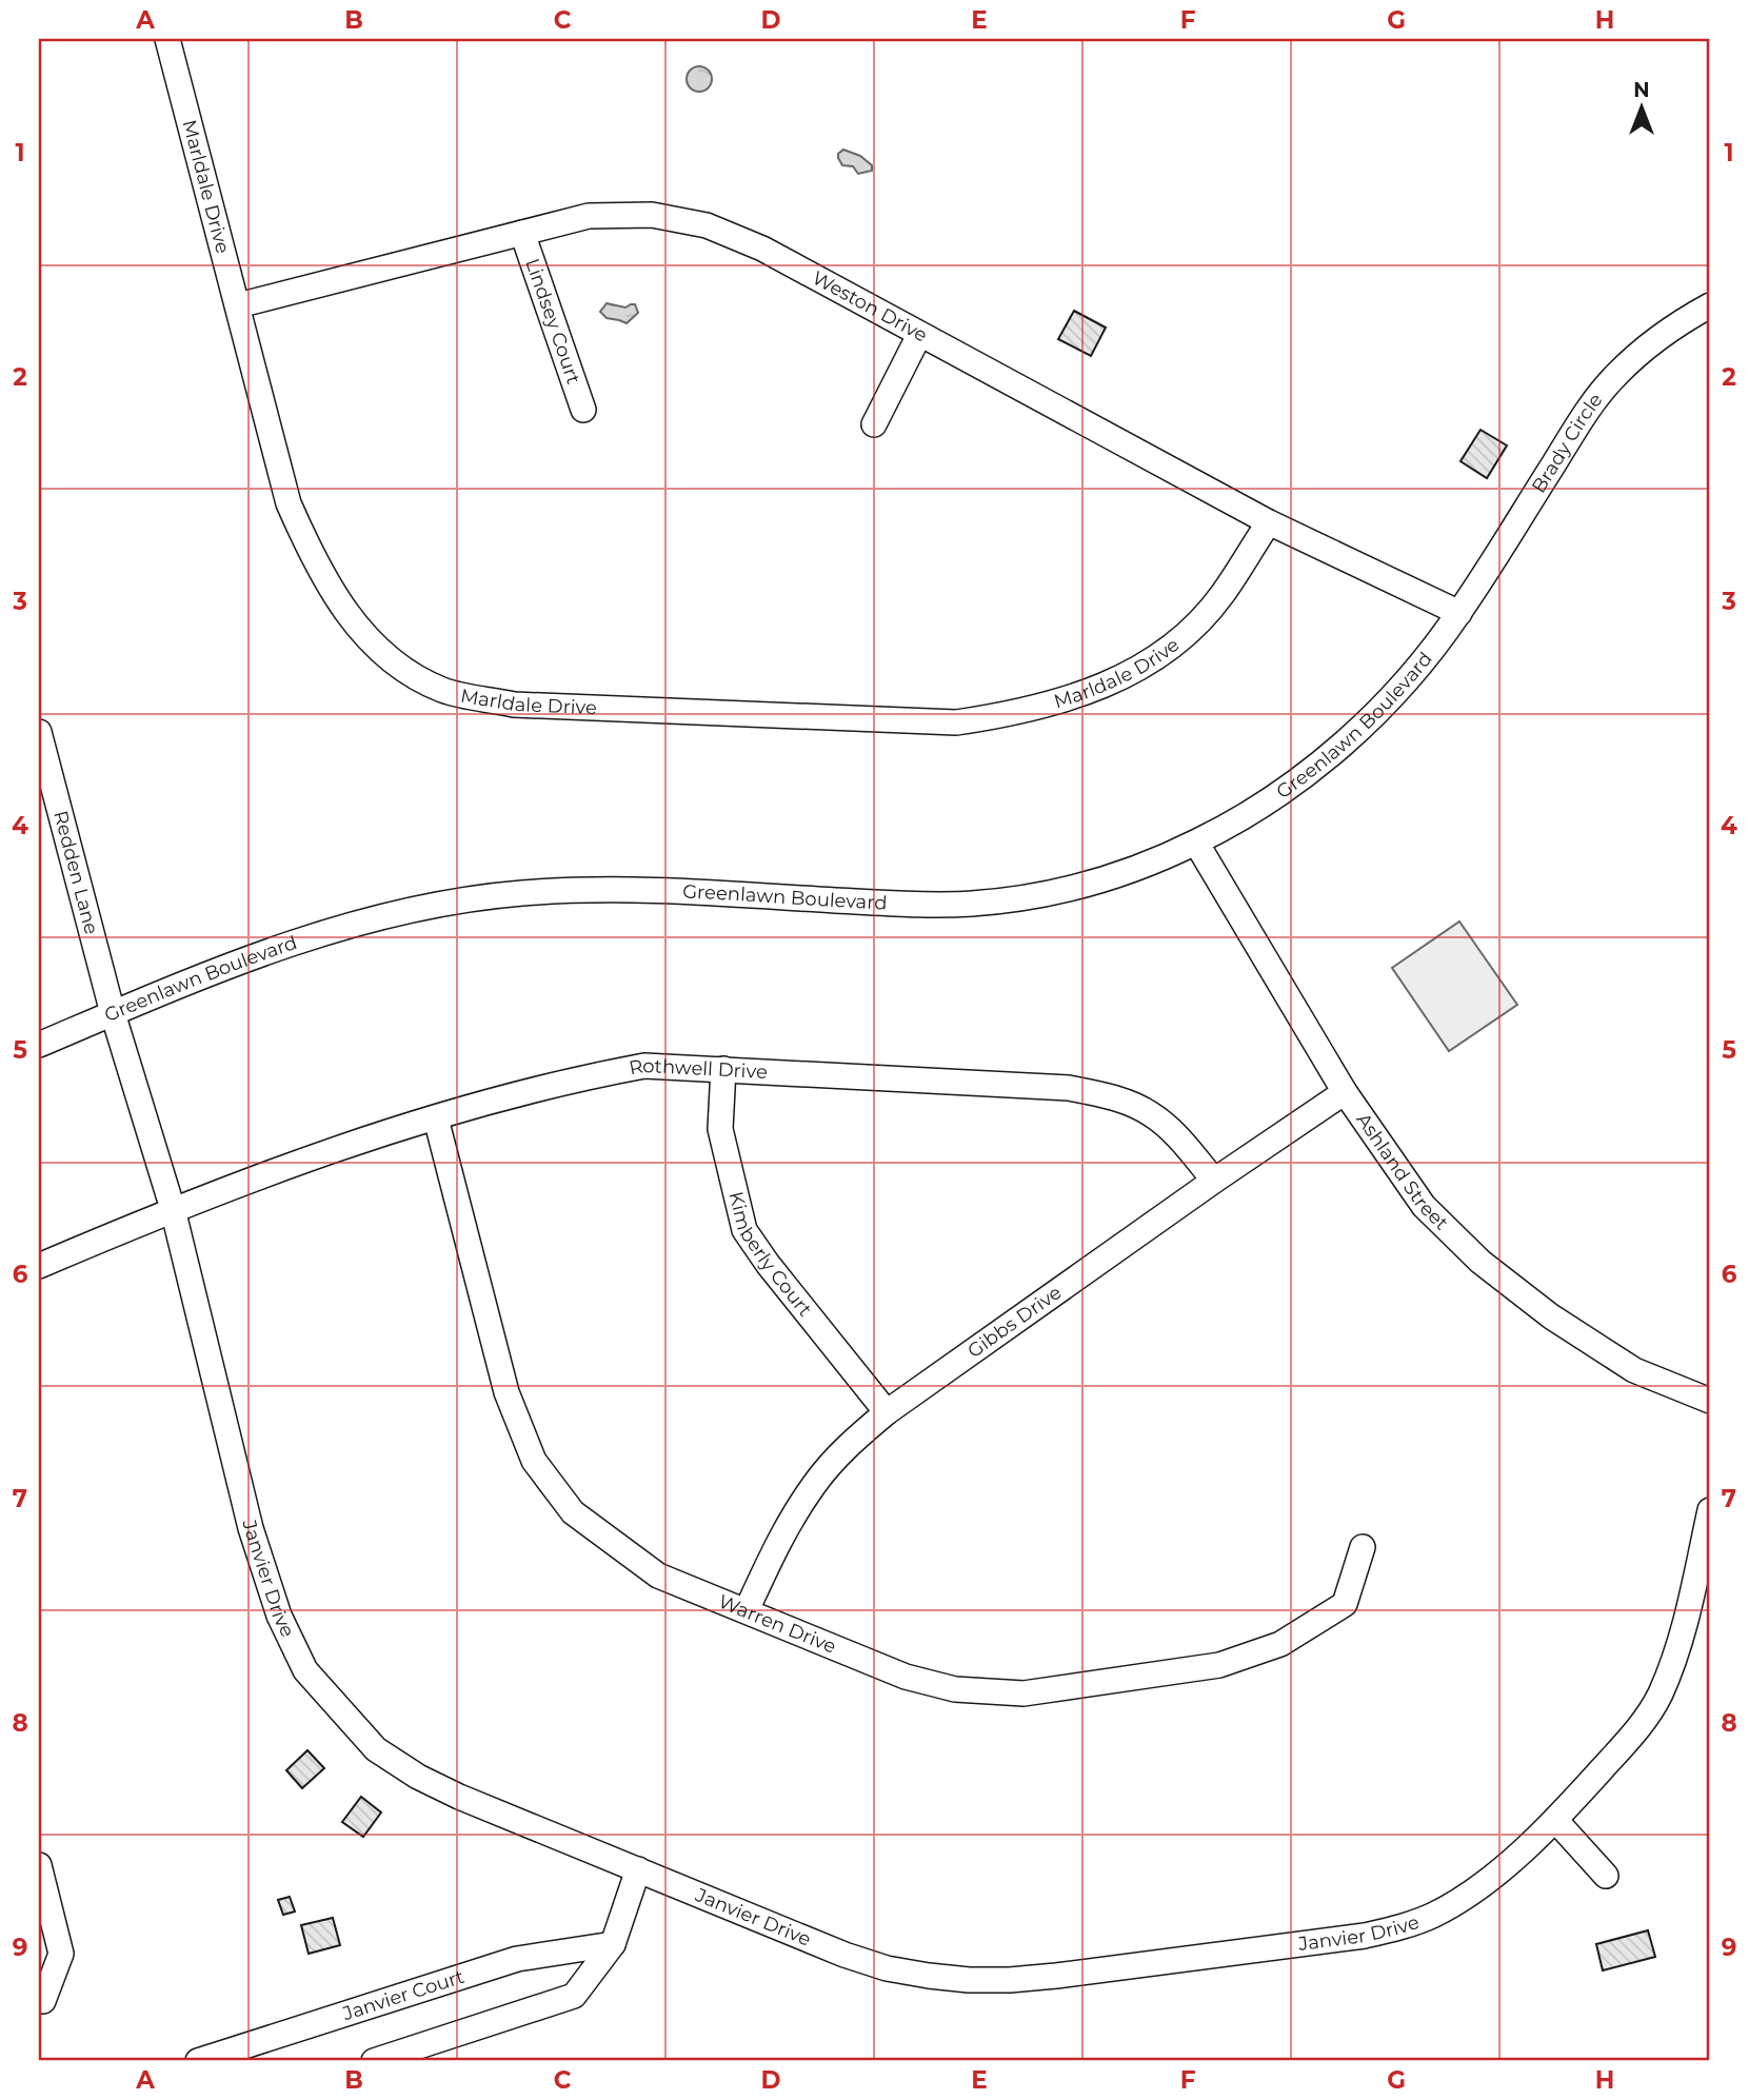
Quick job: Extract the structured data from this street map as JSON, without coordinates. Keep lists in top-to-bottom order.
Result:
{
  "streets": {
    "street": [
      "Marldale Drive",
      "Weston Drive",
      "Lindsey Court",
      "Brady Circle",
      "Greenlawn Boulevard",
      "Redden Lane",
      "Rothwell Drive",
      "Ashland Street",
      "Kimberly Court",
      "Gibbs Drive",
      "Janvier Drive",
      "Warren Drive",
      "Janvier Court"
    ]
  },
  "crossings": [
    ["Marldale Drive", "Weston Drive"],
    ["Weston Drive", "Lindsey Court"],
    ["Weston Drive", "Brady Circle"],
    ["Weston Drive", "Greenlawn Boulevard"],
    ["Brady Circle", "Greenlawn Boulevard"],
    ["Greenlawn Boulevard", "Redden Lane"],
    ["Greenlawn Boulevard", "Ashland Street"],
    ["Greenlawn Boulevard", "Janvier Drive"],
    ["Redden Lane", "Janvier Drive"],
    ["Rothwell Drive", "Kimberly Court"],
    ["Rothwell Drive", "Gibbs Drive"],
    ["Rothwell Drive", "Janvier Drive"],
    ["Rothwell Drive", "Warren Drive"],
    ["Ashland Street", "Gibbs Drive"],
    ["Kimberly Court", "Gibbs Drive"],
    ["Gibbs Drive", "Warren Drive"]
  ],
  "north": "top",
  "grid": {
    "columns": [
      "A",
      "B",
      "C",
      "D",
      "E",
      "F",
      "G",
      "H"
    ],
    "rows": [
      "1",
      "2",
      "3",
      "4",
      "5",
      "6",
      "7",
      "8",
      "9"
    ]
  }
}
